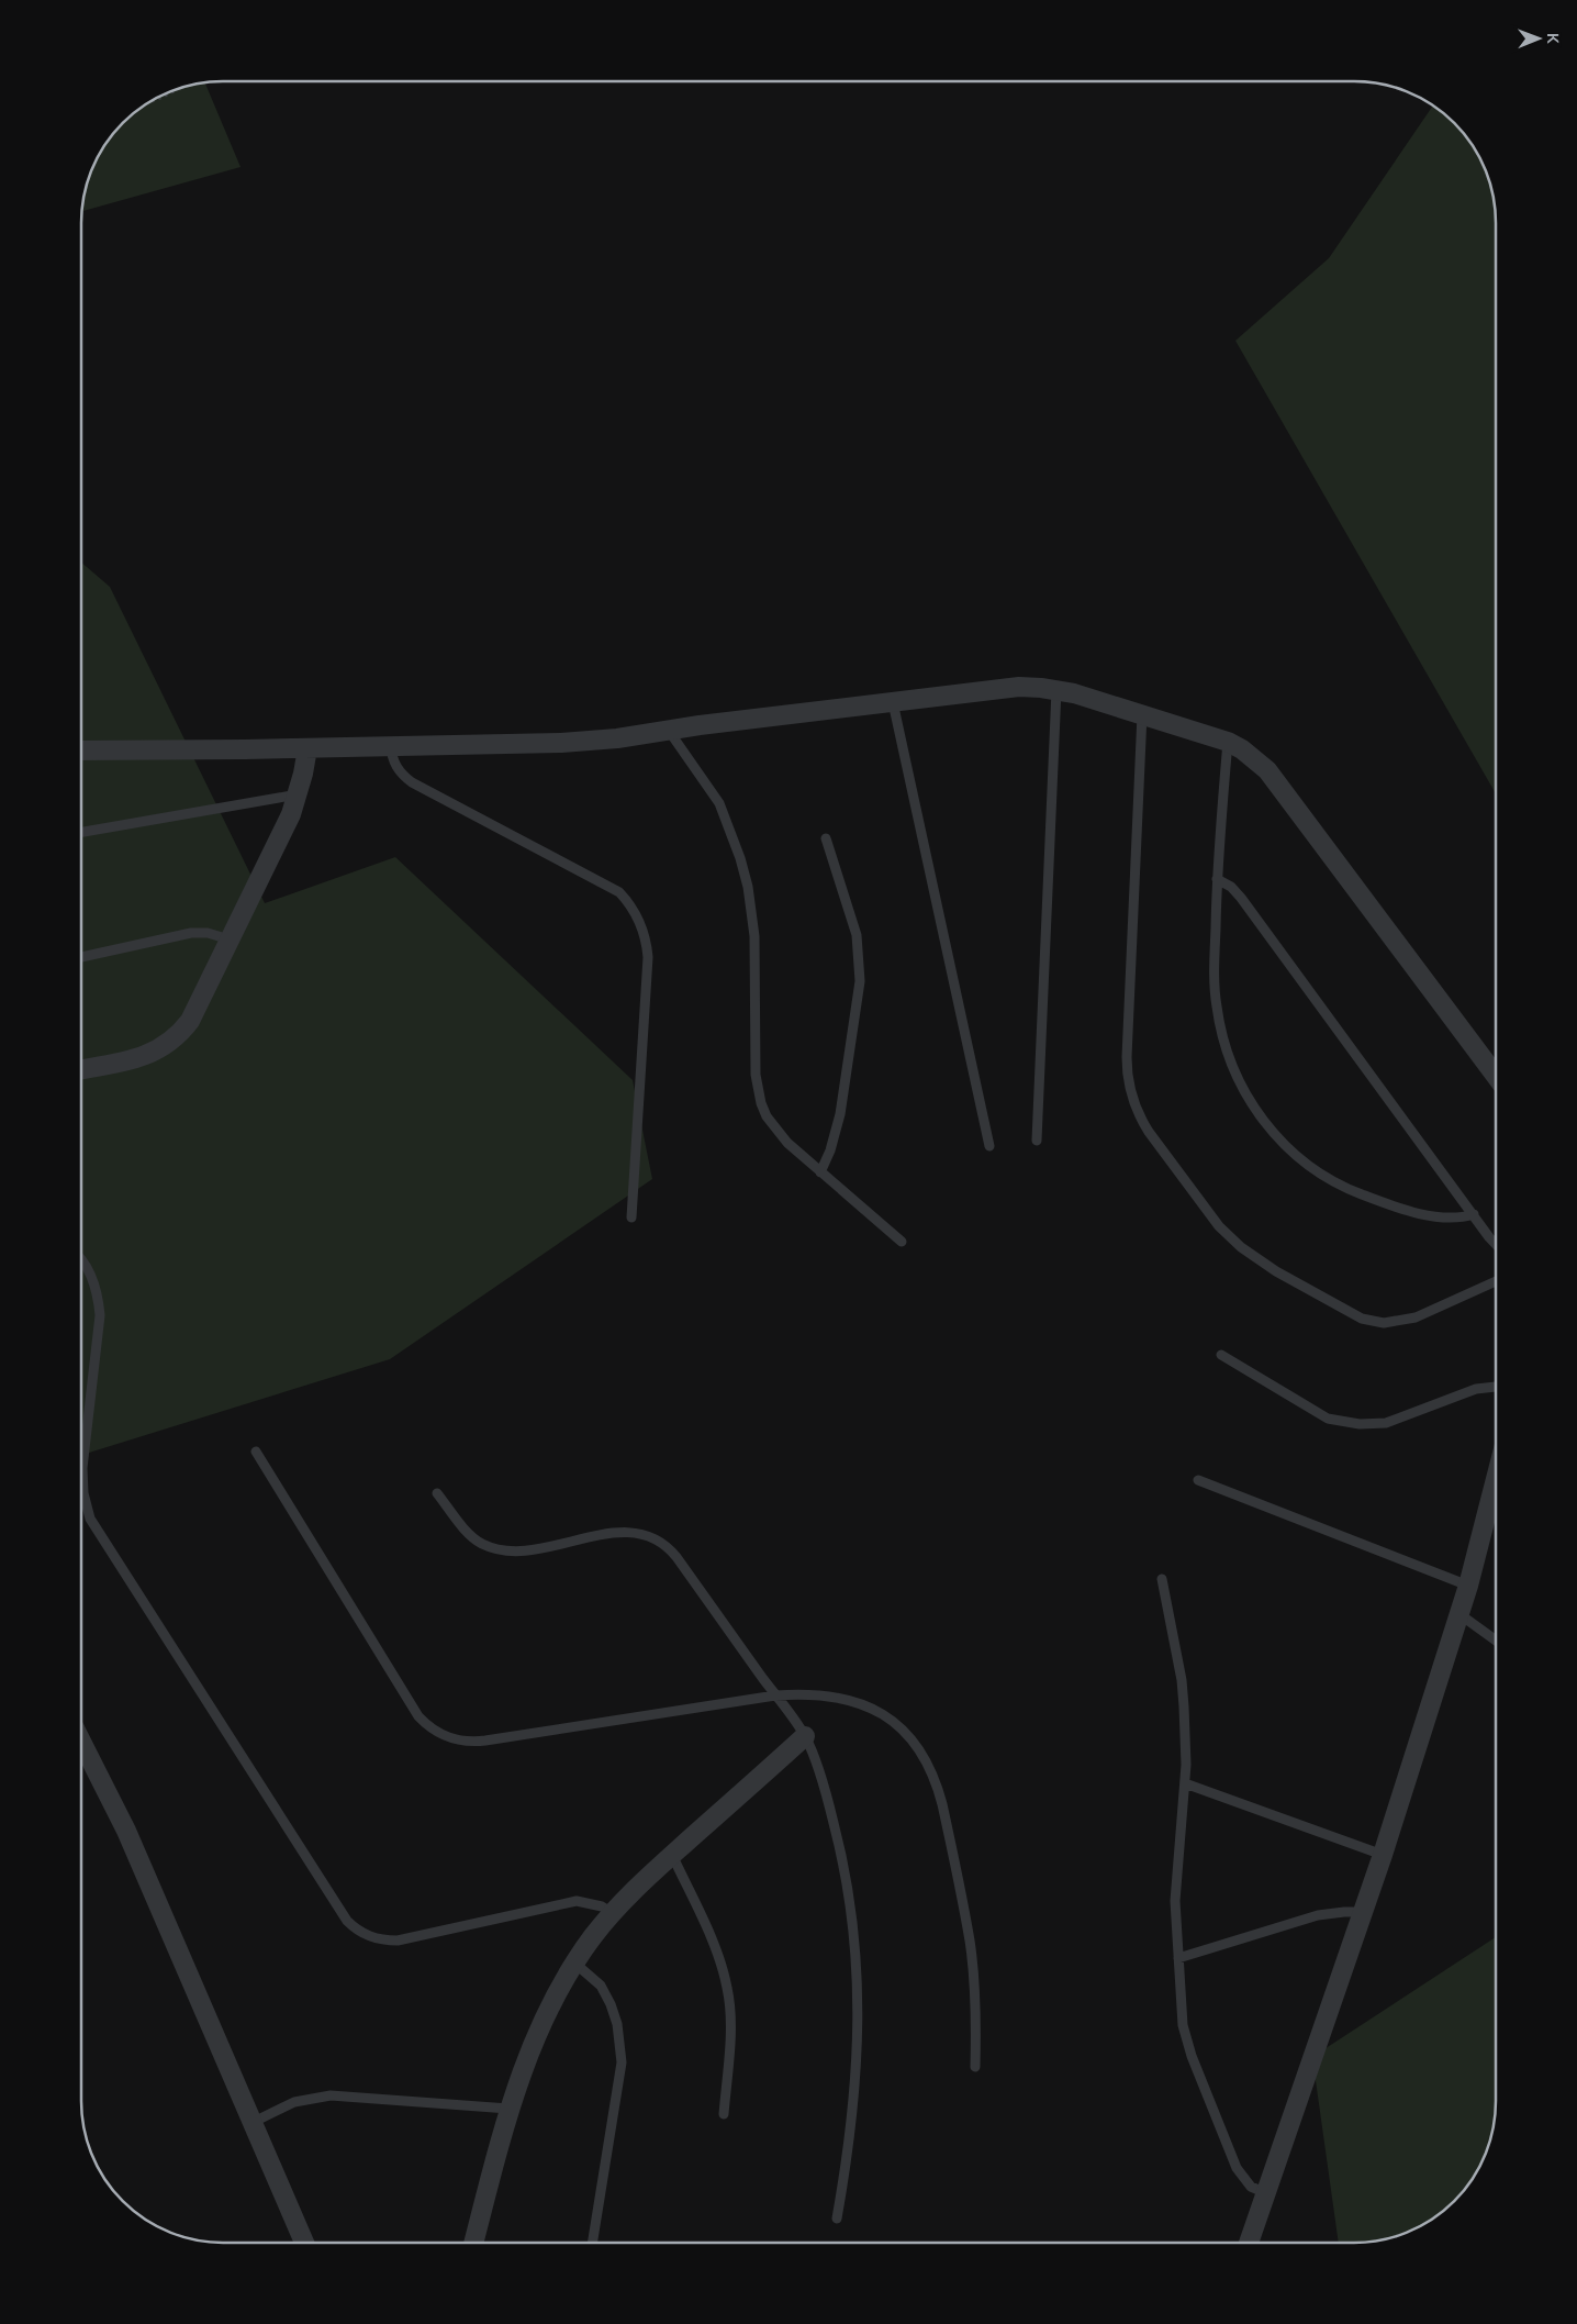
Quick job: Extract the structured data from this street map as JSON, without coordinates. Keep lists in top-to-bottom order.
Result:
{
  "north": "right"
}
